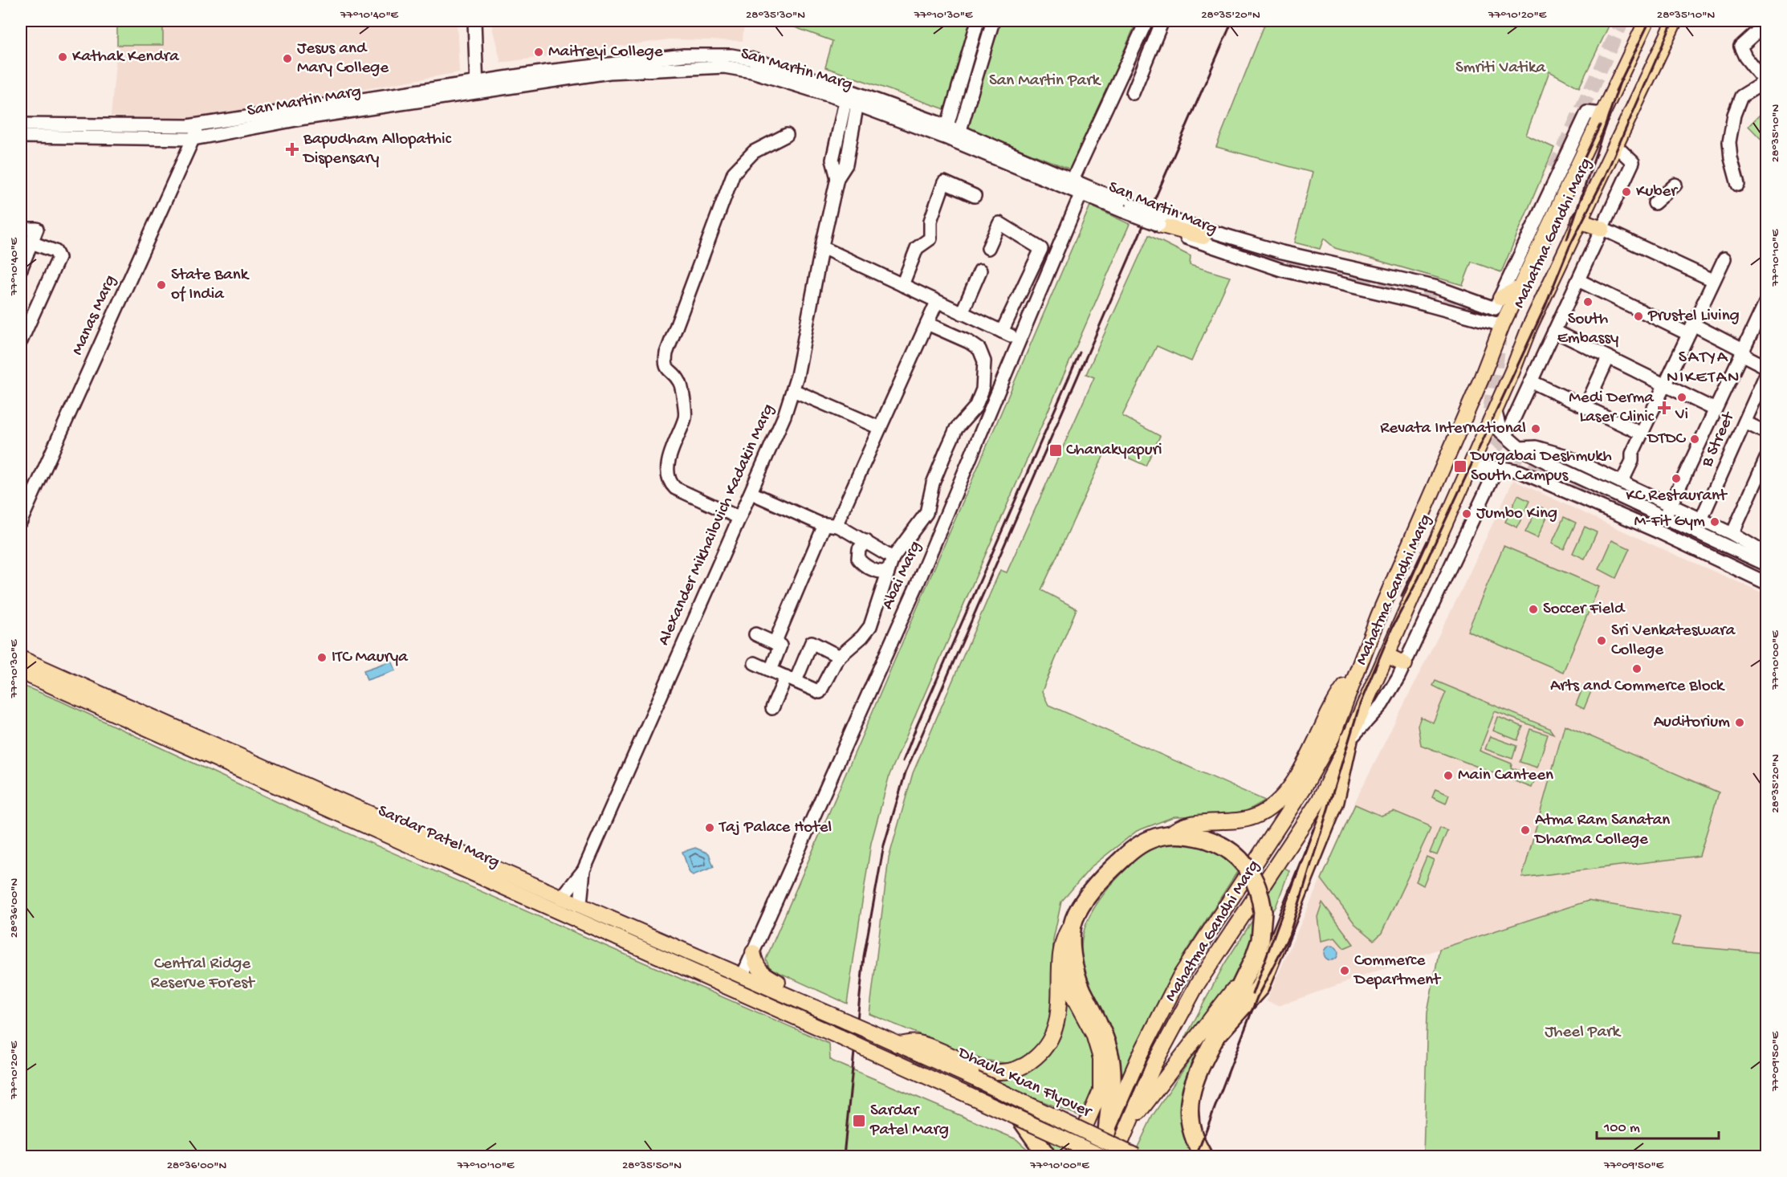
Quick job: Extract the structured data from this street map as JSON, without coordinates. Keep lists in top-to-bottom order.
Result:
{
  "streets": {
    "main road": ["Mahatma Gandhi Marg", "Sardar Patel Marg", "Dhaula Kuan Flyover"],
    "street": [
      "San Martin Marg",
      "Manas Marg",
      "B Street",
      "Alexander Mikhailovich Kadakin Marg",
      "Abai Marg"
    ]
  },
  "crossings": [
    ["San Martin Marg", "Mahatma Gandhi Marg"],
    ["San Martin Marg", "Manas Marg"],
    ["San Martin Marg", "Alexander Mikhailovich Kadakin Marg"],
    ["San Martin Marg", "Abai Marg"],
    ["Abai Marg", "Sardar Patel Marg"],
    ["Sardar Patel Marg", "Dhaula Kuan Flyover"]
  ],
  "districts": ["SATYA NIKETAN"],
  "parks": [
    "Smriti Vatika",
    "San Martin Park",
    "Central Ridge Reserve Forest",
    "Jheel Park"
  ],
  "places": {
    "other": [
      "Maitreyi College",
      "Kathak Kendra",
      "Jesus and Mary College",
      "Kuber",
      "State Bank of India",
      "South Embassy",
      "Prustel Living",
      "Vi",
      "Revata International",
      "DTDC",
      "KC Restaurant",
      "Jumbo King",
      "M-Fit Gym",
      "Soccer Field",
      "Sri Venkateswara College",
      "ITC Maurya",
      "Arts and Commerce Block",
      "Auditorium",
      "Main Canteen",
      "Taj Palace Hotel",
      "Atma Ram Sanatan Dharma College",
      "Commerce Department"
    ],
    "health": ["Bapudham Allopathic Dispensary", "Medi Derma Laser Clinic"],
    "transit": ["Chanakyapuri", "Durgabai Deshmukh South Campus", "Sardar Patel Marg"]
  },
  "scale_bar": "100 m",
  "coordinates": [
    "77°10'40\"E",
    "28°35'30\"N",
    "77°10'30\"E",
    "28°35'20\"N",
    "77°10'20\"E",
    "28°35'10\"N",
    "77°10'10\"E",
    "77°10'00\"E",
    "28°36'00\"N",
    "77°09'50\"E",
    "28°35'50\"N"
  ]
}
